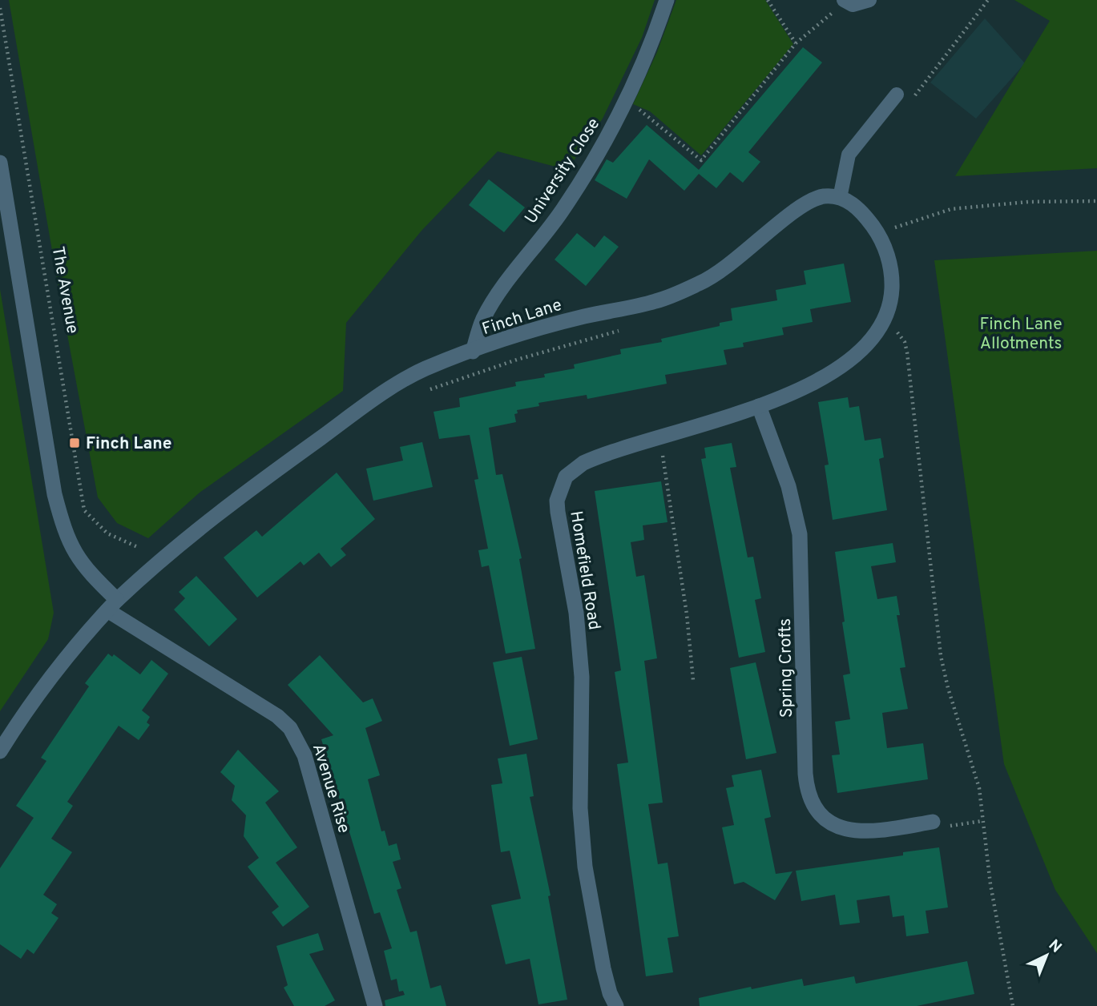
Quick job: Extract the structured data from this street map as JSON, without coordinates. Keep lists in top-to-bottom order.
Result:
{
  "streets": {
    "street": [
      "University Close",
      "Finch Lane",
      "Homefield Road",
      "Spring Crofts",
      "Avenue Rise"
    ],
    "path": ["The Avenue"]
  },
  "crossings": [
    ["University Close", "Finch Lane"],
    ["Finch Lane", "Homefield Road"],
    ["Finch Lane", "Avenue Rise"],
    ["Homefield Road", "Spring Crofts"]
  ],
  "parks": ["Finch Lane Allotments"],
  "places": {
    "transit": ["Finch Lane"]
  },
  "north": "top right"
}
